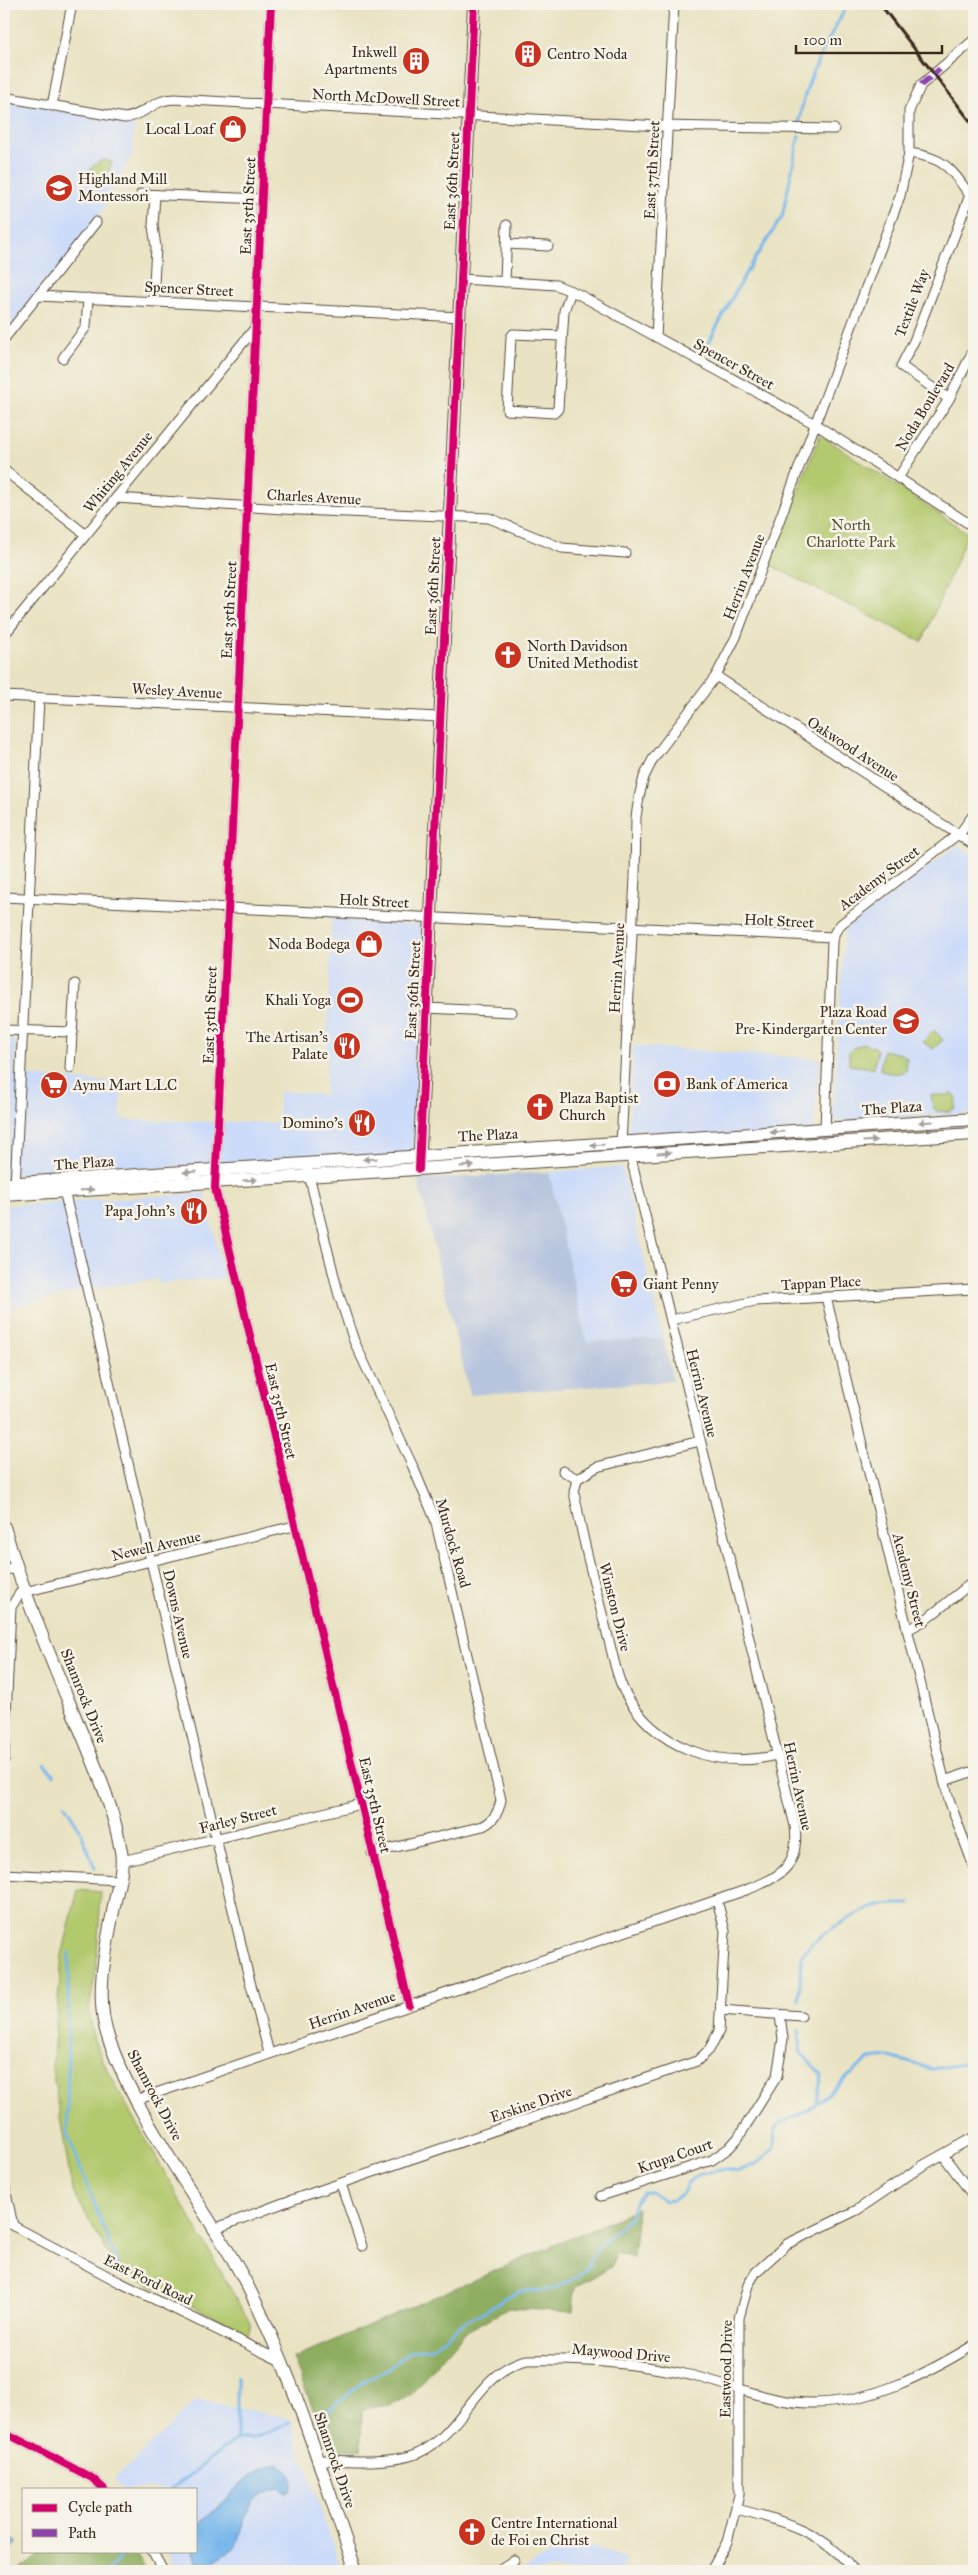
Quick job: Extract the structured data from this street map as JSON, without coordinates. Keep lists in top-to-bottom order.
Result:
{
  "streets": {
    "street": [
      "North McDowell Street",
      "East 37th Street",
      "East 36th Street",
      "East 35th Street",
      "Spencer Street",
      "Textile Way",
      "Noda Boulevard",
      "Whiting Avenue",
      "Charles Avenue",
      "Herrin Avenue",
      "Wesley Avenue",
      "Oakwood Avenue",
      "Academy Street",
      "Holt Street",
      "The Plaza",
      "Tappan Place",
      "Murdock Road",
      "Newell Avenue",
      "Winston Drive",
      "Downs Avenue",
      "Shamrock Drive",
      "Farley Street",
      "Erskine Drive",
      "Krupa Court",
      "East Ford Road",
      "Maywood Drive",
      "Eastwood Drive"
    ]
  },
  "crossings": [
    ["North McDowell Street", "East 37th Street"],
    ["North McDowell Street", "East 36th Street"],
    ["North McDowell Street", "East 35th Street"],
    ["East 37th Street", "Spencer Street"],
    ["East 36th Street", "Spencer Street"],
    ["East 36th Street", "Charles Avenue"],
    ["East 36th Street", "Wesley Avenue"],
    ["East 36th Street", "Holt Street"],
    ["East 36th Street", "The Plaza"],
    ["East 35th Street", "Spencer Street"],
    ["East 35th Street", "Whiting Avenue"],
    ["East 35th Street", "Charles Avenue"],
    ["East 35th Street", "Herrin Avenue"],
    ["East 35th Street", "Wesley Avenue"],
    ["East 35th Street", "Holt Street"],
    ["East 35th Street", "The Plaza"],
    ["East 35th Street", "Murdock Road"],
    ["East 35th Street", "Newell Avenue"],
    ["East 35th Street", "Farley Street"],
    ["Spencer Street", "Noda Boulevard"],
    ["Spencer Street", "Herrin Avenue"],
    ["Textile Way", "Noda Boulevard"],
    ["Whiting Avenue", "Charles Avenue"],
    ["Herrin Avenue", "Oakwood Avenue"],
    ["Herrin Avenue", "Holt Street"],
    ["Herrin Avenue", "The Plaza"],
    ["Herrin Avenue", "Tappan Place"],
    ["Herrin Avenue", "Winston Drive"],
    ["Herrin Avenue", "Downs Avenue"],
    ["Herrin Avenue", "Shamrock Drive"],
    ["Herrin Avenue", "Erskine Drive"],
    ["Oakwood Avenue", "Academy Street"],
    ["Academy Street", "Holt Street"],
    ["Academy Street", "Tappan Place"],
    ["The Plaza", "Murdock Road"],
    ["The Plaza", "Downs Avenue"],
    ["Newell Avenue", "Downs Avenue"],
    ["Newell Avenue", "Shamrock Drive"],
    ["Downs Avenue", "Farley Street"],
    ["Shamrock Drive", "Farley Street"],
    ["Shamrock Drive", "Erskine Drive"],
    ["Shamrock Drive", "East Ford Road"],
    ["Shamrock Drive", "Maywood Drive"],
    ["Maywood Drive", "Eastwood Drive"]
  ],
  "parks": ["North Charlotte Park"],
  "places": {
    "building": ["Centro Noda", "Inkwell Apartments"],
    "shop": ["Local Loaf", "Noda Bodega"],
    "school or university": ["Highland Mill Montessori", "Plaza Road Pre-Kindergarten Center"],
    "church": ["North Davidson United Methodist", "Plaza Baptist Church", "Centre International de Foi en Christ"],
    "sports": ["Khali Yoga"],
    "restaurant": ["The Artisan's Palate", "Domino's", "Papa John's"],
    "bank": ["Bank of America"],
    "supermarket": ["Aynu Mart LLC", "Giant Penny"]
  },
  "legend": ["Cycle path", "Path"],
  "scale_bar": "100 m"
}
